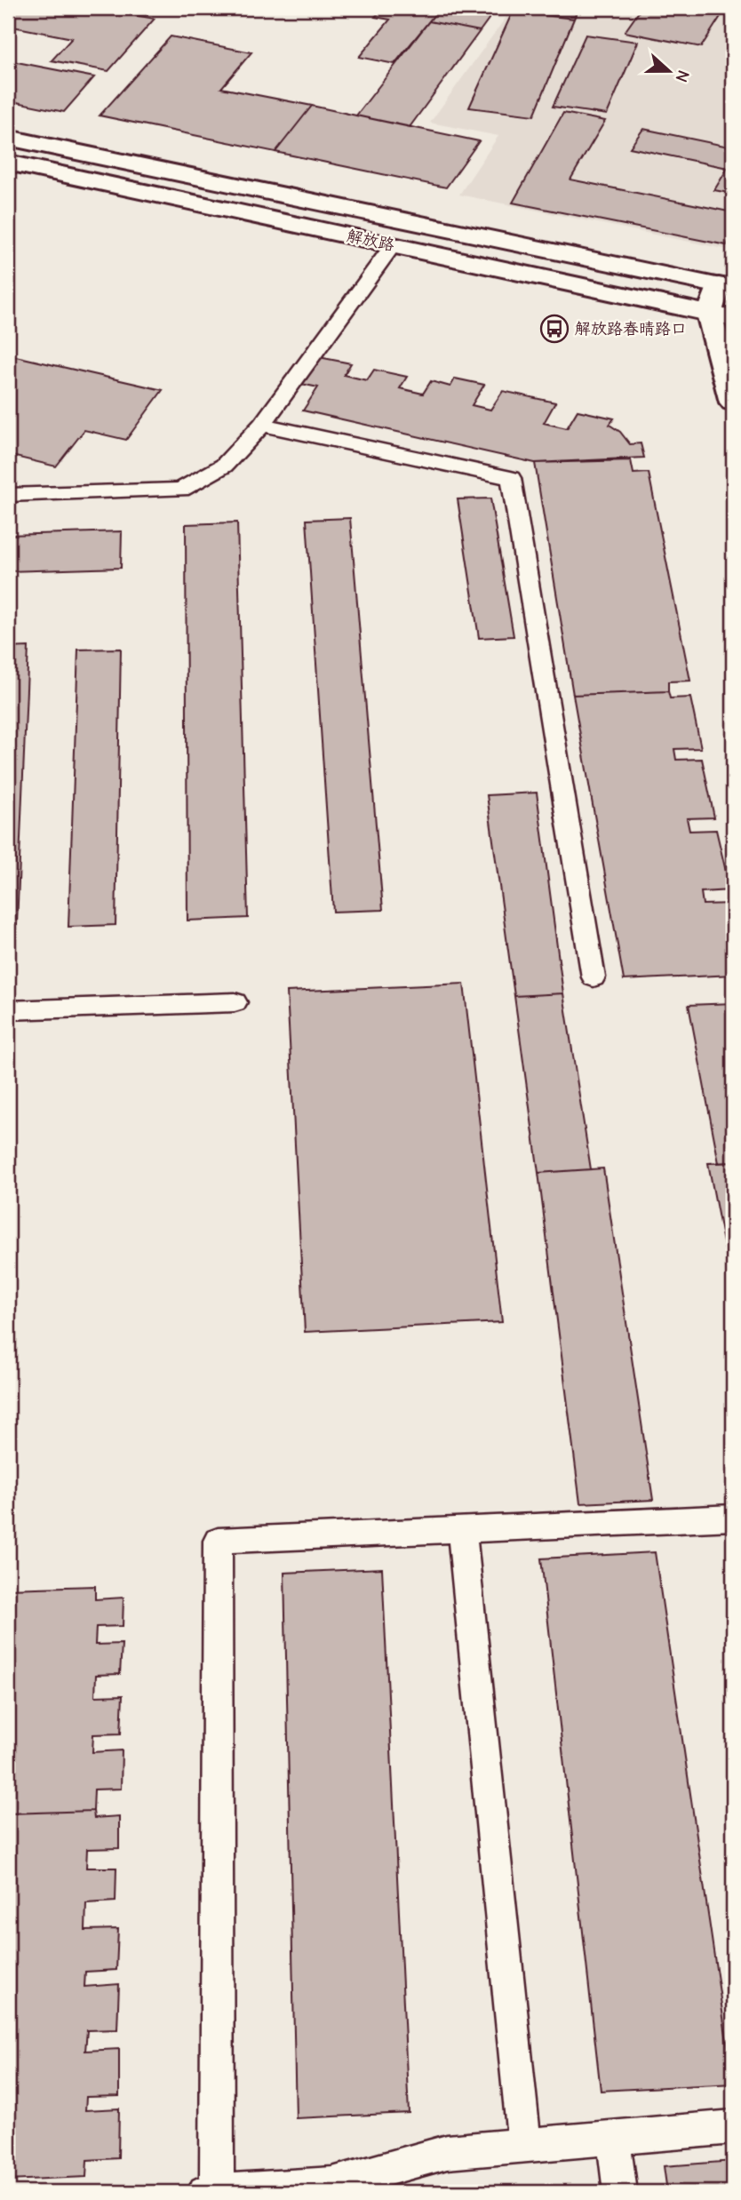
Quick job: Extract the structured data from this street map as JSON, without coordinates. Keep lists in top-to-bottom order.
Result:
{
  "streets": {
    "main road": ["解放路"]
  },
  "places": {
    "bus stop": ["解放路春晴路口"]
  },
  "north": "right"
}
